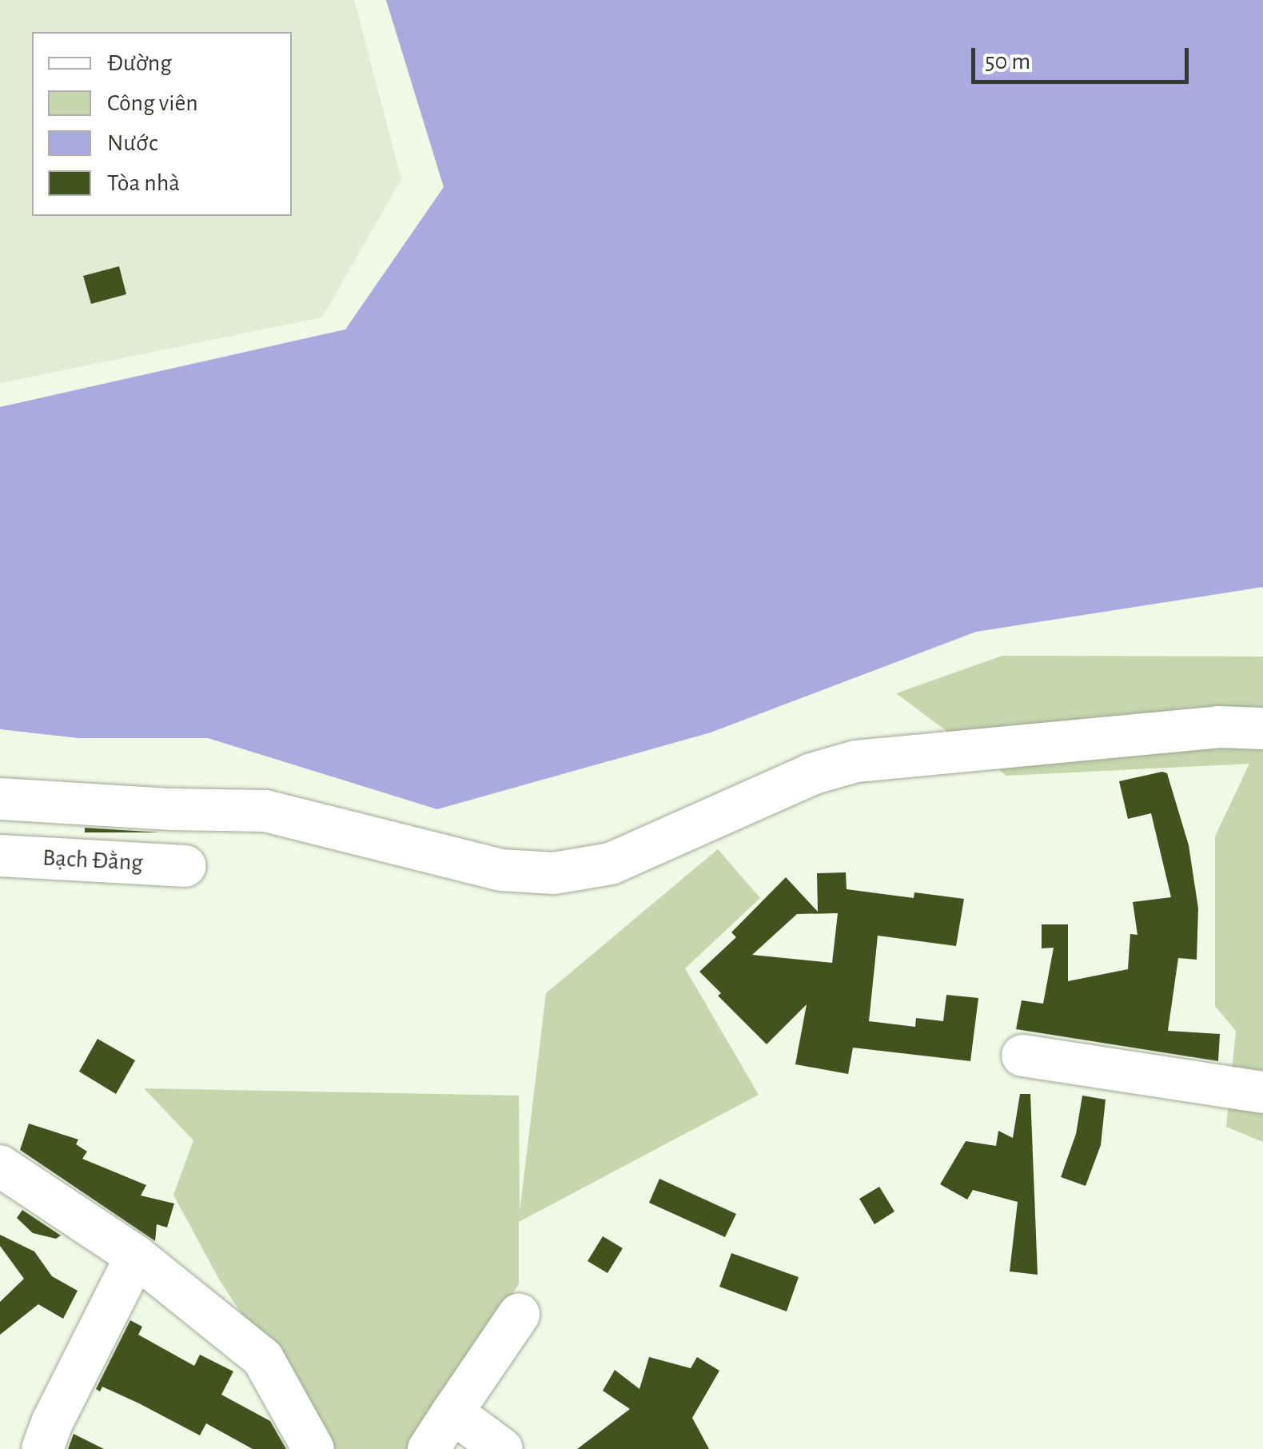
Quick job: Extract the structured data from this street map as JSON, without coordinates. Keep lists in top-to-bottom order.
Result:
{
  "streets": {
    "street": ["Bạch Đằng"]
  },
  "legend": [
    "Đường",
    "Công viên",
    "Nước",
    "Tòa nhà"
  ],
  "scale_bar": "50 m"
}
